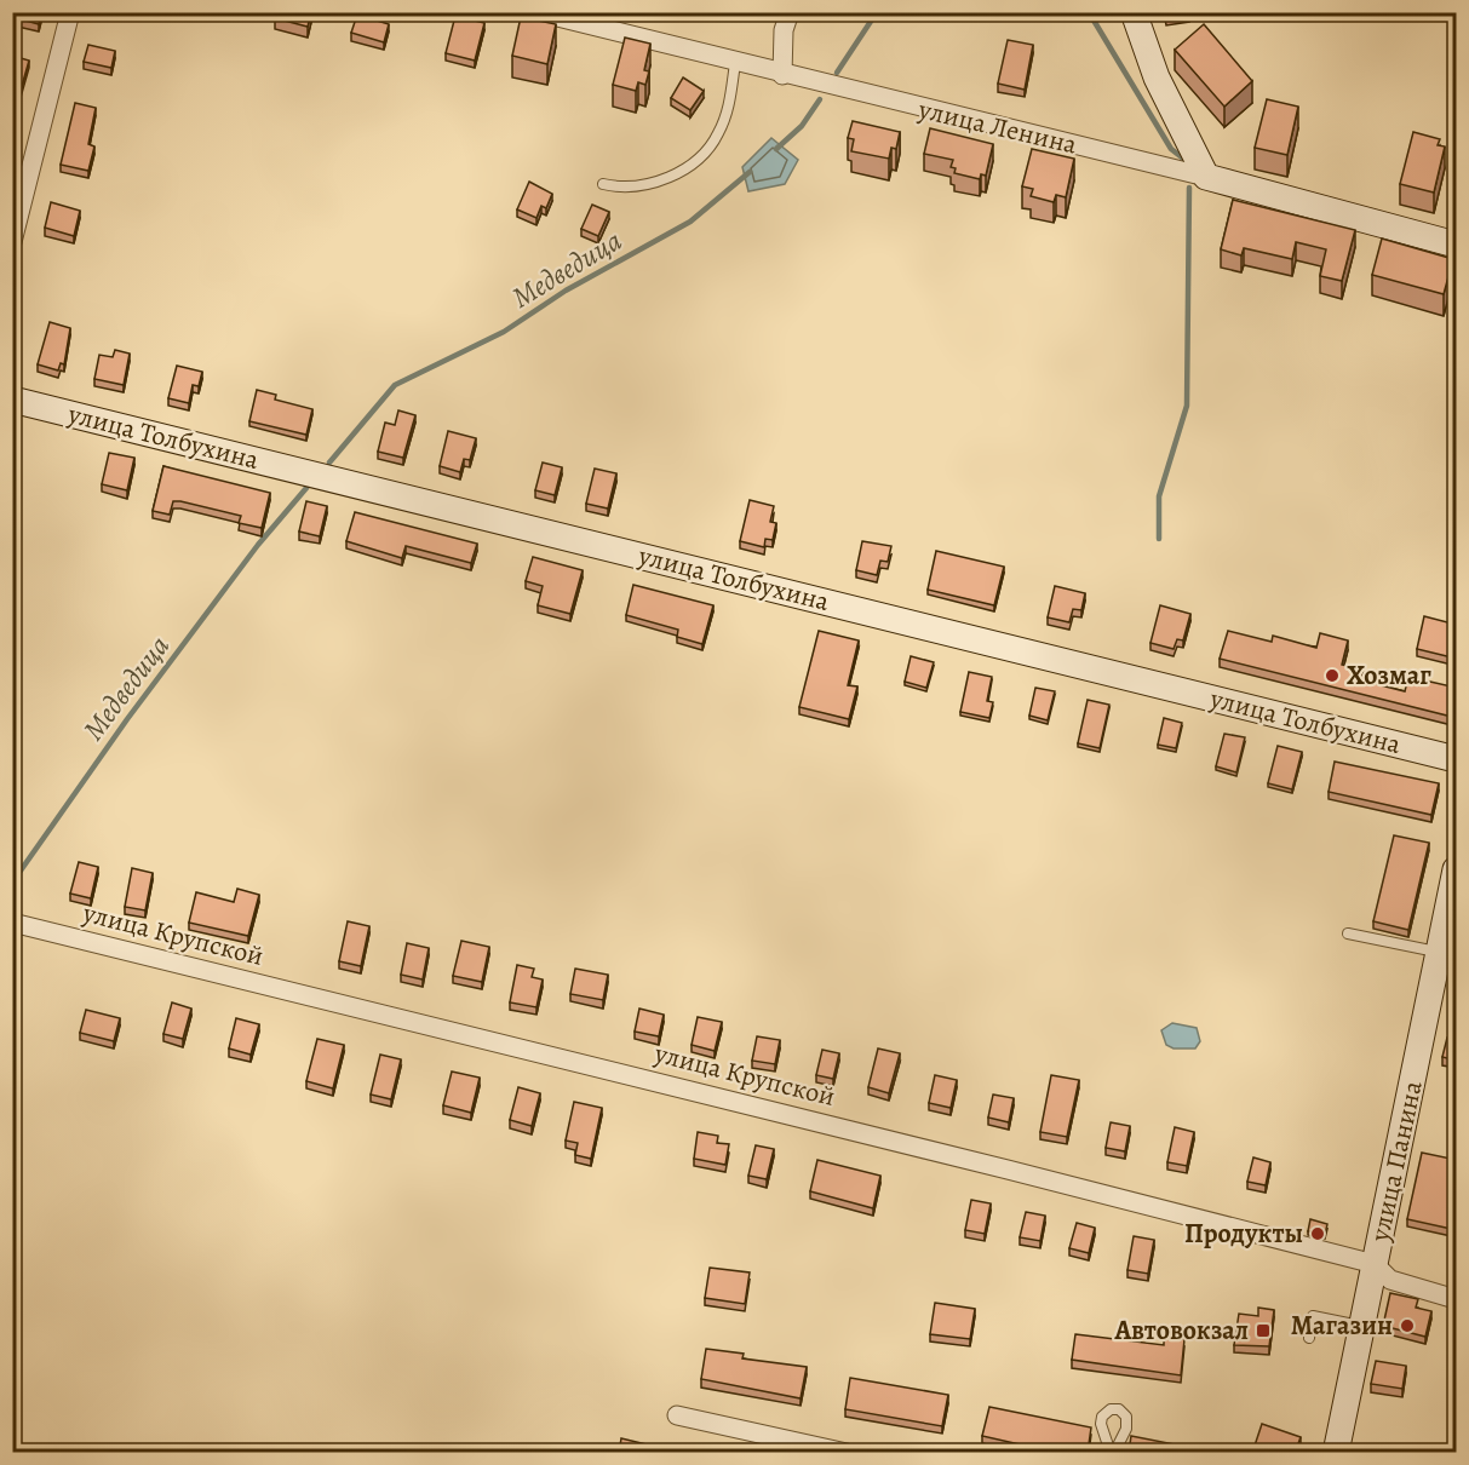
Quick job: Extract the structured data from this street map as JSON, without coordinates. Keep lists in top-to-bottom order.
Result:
{
  "streets": {
    "main road": ["улица Ленина", "улица Толбухина", "улица Панина"],
    "street": ["улица Крупской"]
  },
  "crossings": [
    ["улица Крупской", "улица Панина"]
  ],
  "water": ["Медведица"],
  "places": {
    "other": ["Хозмаг", "Продукты", "Магазин"],
    "transit": ["Автовокзал"]
  }
}
